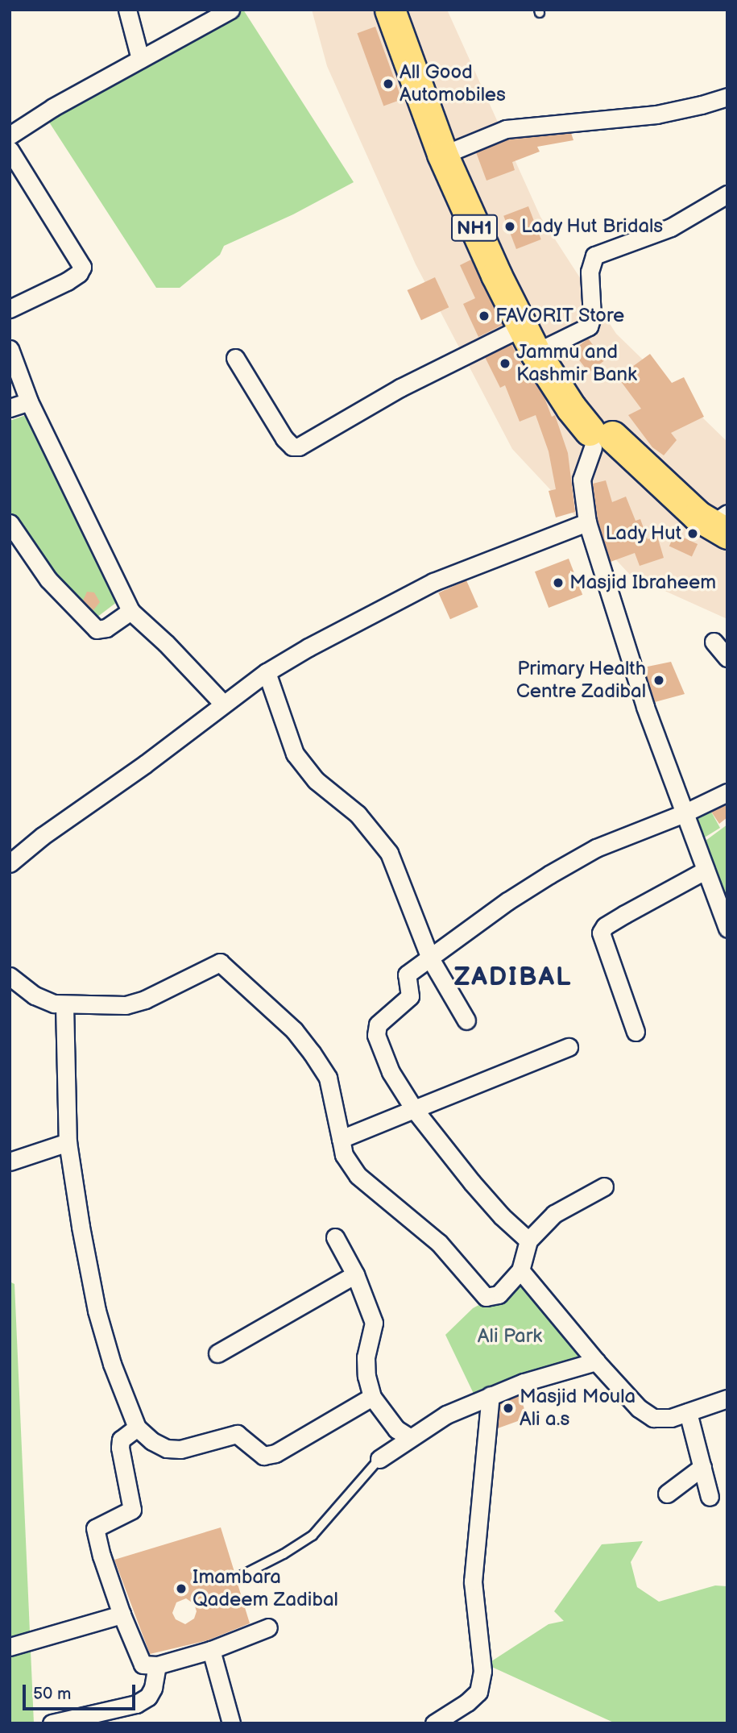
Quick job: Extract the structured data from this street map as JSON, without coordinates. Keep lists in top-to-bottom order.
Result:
{
  "streets": {
    "highway": ["NH1"]
  },
  "districts": ["ZADIBAL"],
  "parks": ["Ali Park"],
  "places": [
    "All Good Automobiles",
    "Lady Hut Bridals",
    "FAVORIT Store",
    "Jammu and Kashmir Bank",
    "Lady Hut",
    "Masjid Ibraheem",
    "Primary Health Centre Zadibal",
    "Masjid Moula Ali a.s",
    "Imambara Qadeem Zadibal"
  ],
  "scale_bar": "50 m"
}
